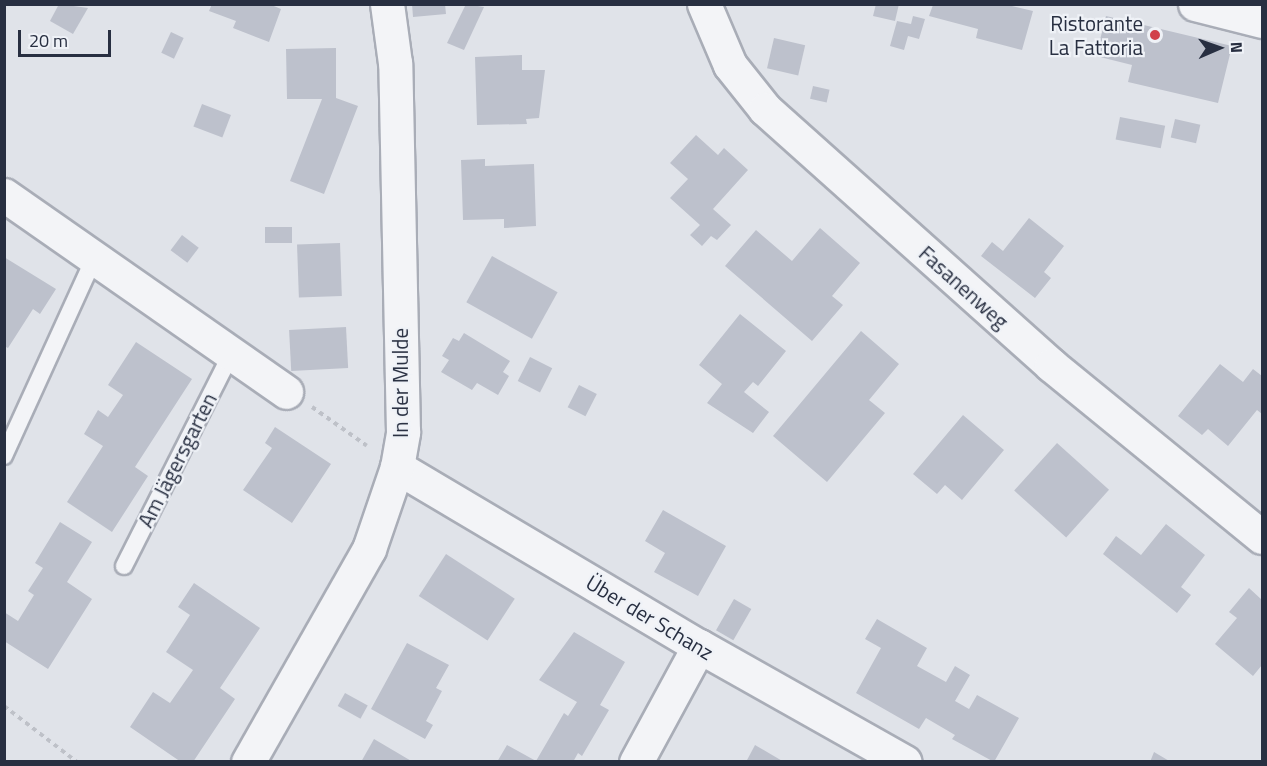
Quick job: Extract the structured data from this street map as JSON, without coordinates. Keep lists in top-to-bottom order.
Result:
{
  "streets": {
    "street": ["Fasanenweg", "In der Mulde", "Über der Schanz"],
    "lane": ["Am Jägersgarten"]
  },
  "crossings": [
    ["In der Mulde", "Über der Schanz"]
  ],
  "places": ["Ristorante La Fattoria"],
  "scale_bar": "20 m",
  "north": "right"
}
